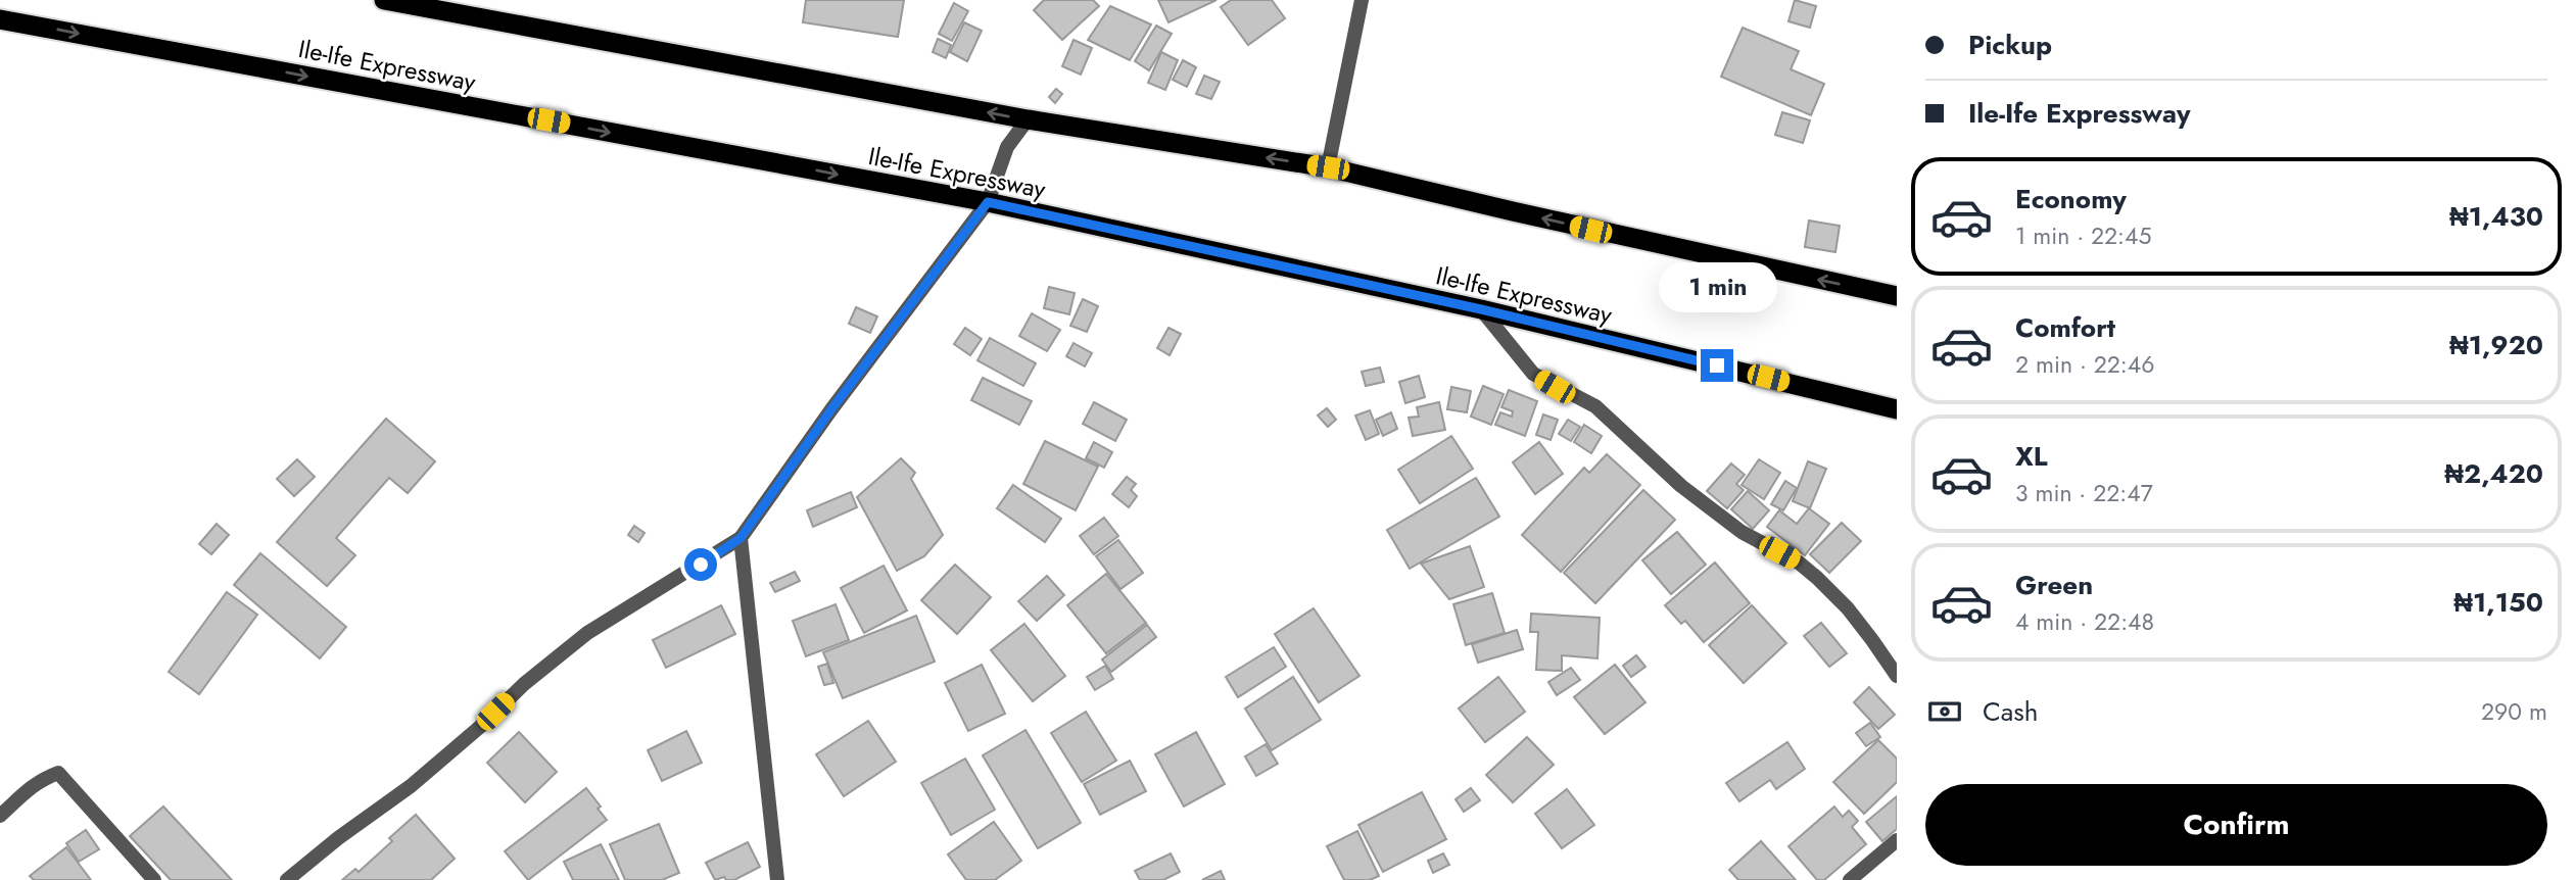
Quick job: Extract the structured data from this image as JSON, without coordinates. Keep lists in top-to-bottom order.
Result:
{
  "streets": {
    "highway": ["Ile-Ife Expressway"]
  },
  "page": {
    "banner": ["Pickup", "Ile-Ife Expressway"],
    "list": [
      {
        "name": "Economy",
        "note": "1 min · 22:45",
        "value": "₦1,430"
      },
      {
        "name": "Comfort",
        "note": "2 min · 22:46",
        "value": "₦1,920"
      },
      {
        "name": "XL",
        "note": "3 min · 22:47",
        "value": "₦2,420"
      },
      {
        "name": "Green",
        "note": "4 min · 22:48",
        "value": "₦1,150"
      }
    ],
    "bubble": "1 min",
    "pay": ["Cash", "290 m"],
    "buttons": "Confirm"
  }
}
